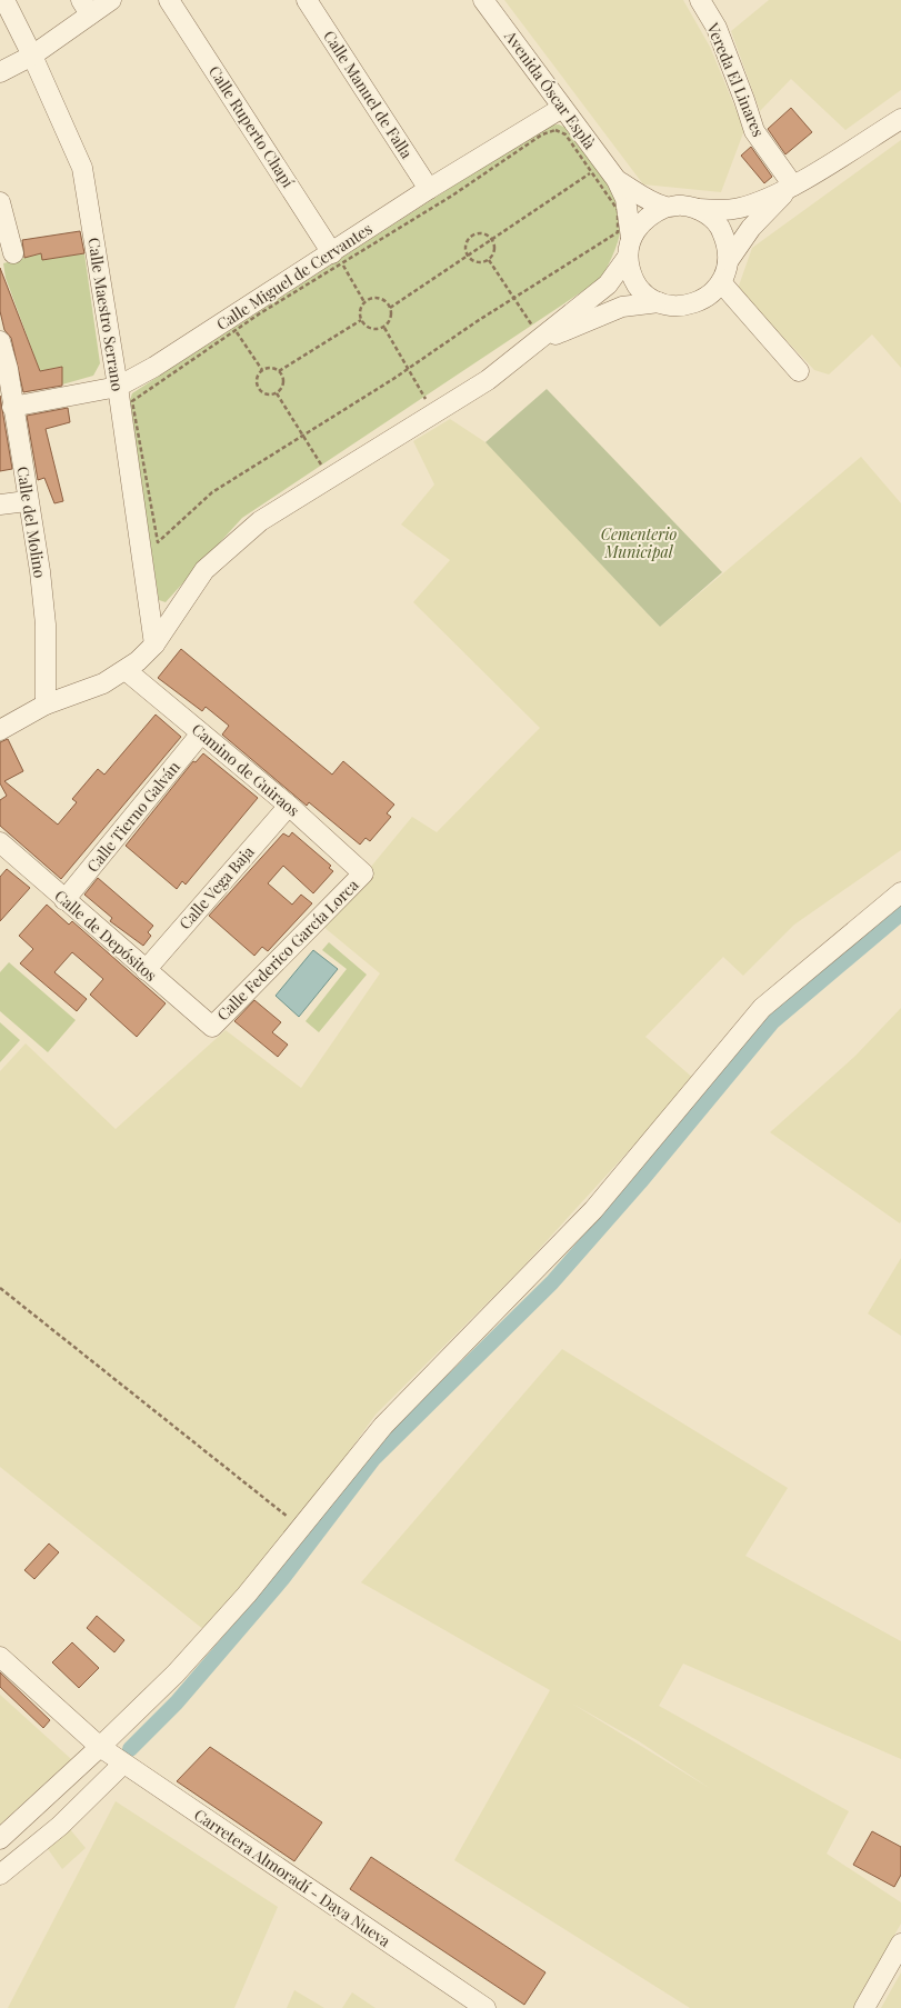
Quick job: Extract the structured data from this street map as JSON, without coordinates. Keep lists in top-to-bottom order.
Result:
{
  "streets": {
    "street": [
      "Vereda El Linares",
      "Avenida Óscar Esplà",
      "Calle Manuel de Falla",
      "Calle Ruperto Chapí",
      "Calle Miguel de Cervantes",
      "Calle Maestro Serrano",
      "Calle del Molino",
      "Camino de Guiraos",
      "Calle Tierno Galván",
      "Calle Vega Baja",
      "Calle de Depósitos",
      "Calle Federico García Lorca",
      "Carretera Almoradí - Daya Nueva"
    ]
  },
  "crossings": [
    ["Avenida Óscar Esplà", "Calle Miguel de Cervantes"],
    ["Calle Manuel de Falla", "Calle Miguel de Cervantes"],
    ["Calle Ruperto Chapí", "Calle Miguel de Cervantes"],
    ["Calle Miguel de Cervantes", "Calle Maestro Serrano"],
    ["Calle Miguel de Cervantes", "Calle del Molino"],
    ["Camino de Guiraos", "Calle Tierno Galván"],
    ["Camino de Guiraos", "Calle Vega Baja"],
    ["Camino de Guiraos", "Calle Federico García Lorca"],
    ["Calle Tierno Galván", "Calle de Depósitos"],
    ["Calle Vega Baja", "Calle de Depósitos"],
    ["Calle de Depósitos", "Calle Federico García Lorca"]
  ],
  "parks": ["Cementerio Municipal"]
}
